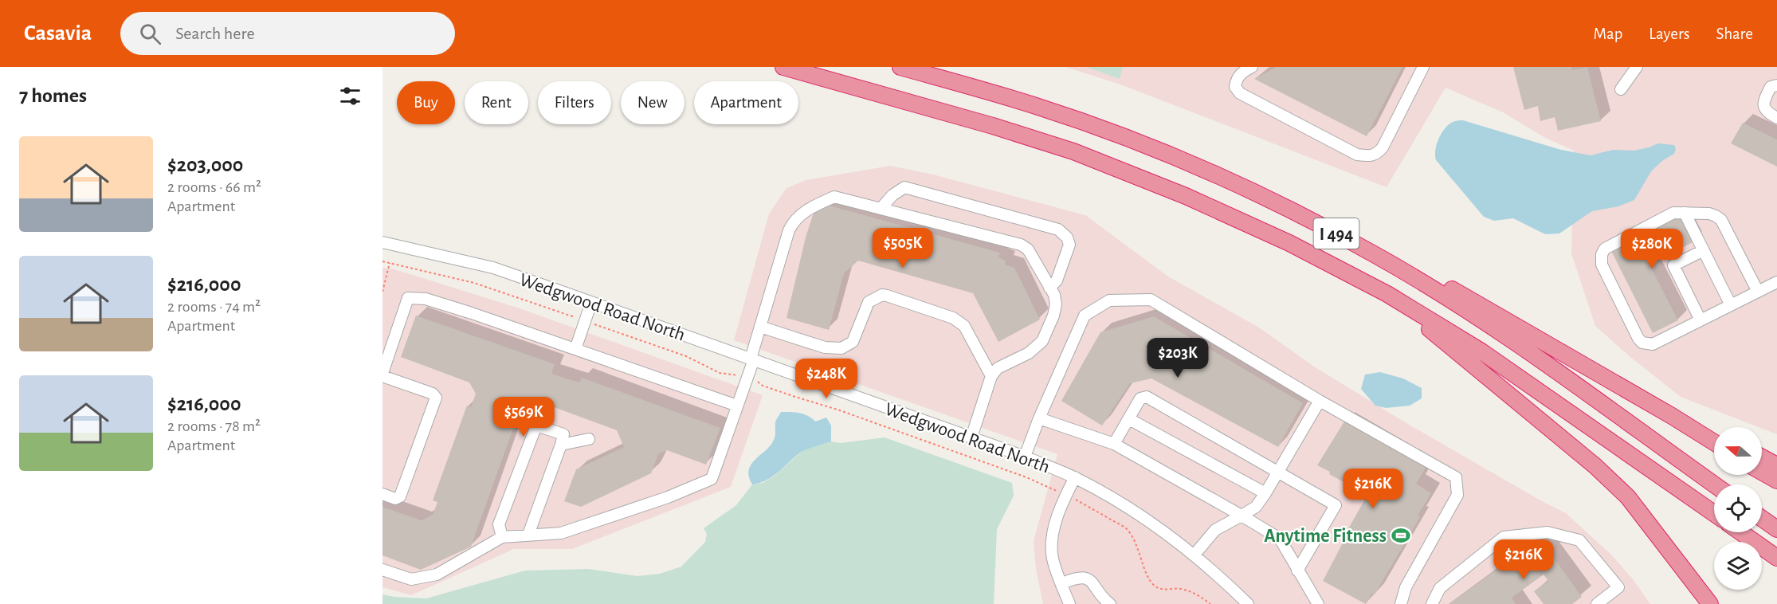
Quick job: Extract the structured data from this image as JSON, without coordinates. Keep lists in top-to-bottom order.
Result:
{
  "streets": {
    "highway": ["I 494"],
    "street": ["Wedgwood Road North"]
  },
  "places": {
    "sports": ["Anytime Fitness"]
  },
  "north": "left",
  "page": {
    "header": "Casavia",
    "search": "Search here",
    "nav": ["Map", "Layers", "Share"],
    "heading": "7 homes",
    "chip": [
      "Buy",
      "Rent",
      "Filters",
      "New",
      "Apartment"
    ],
    "list": [
      {
        "name": "$203,000",
        "note": "2 rooms · 66 m² · Apartment"
      },
      {
        "name": "$216,000",
        "note": "2 rooms · 74 m² · Apartment"
      },
      {
        "name": "$216,000",
        "note": "2 rooms · 78 m² · Apartment"
      }
    ],
    "price": [
      "$505K",
      "$280K",
      "$203K",
      "$248K",
      "$569K",
      "$216K",
      "$216K"
    ]
  }
}
